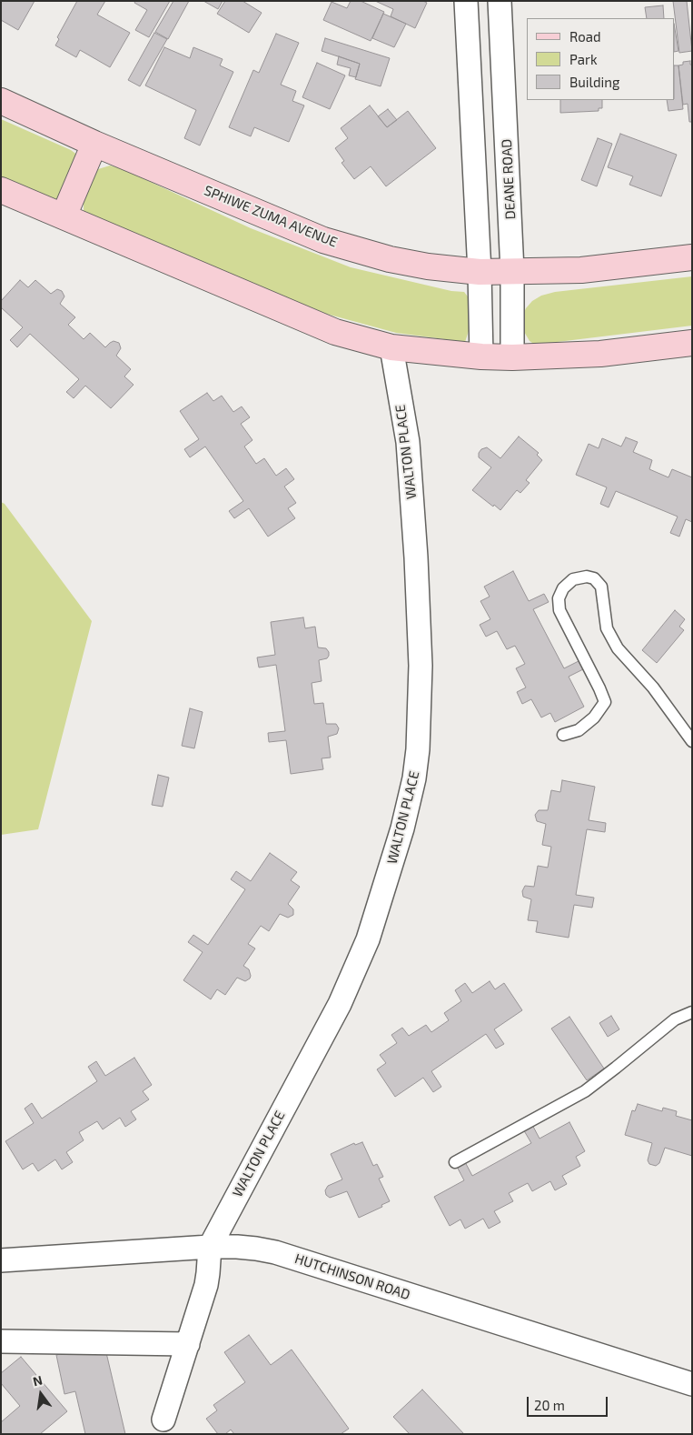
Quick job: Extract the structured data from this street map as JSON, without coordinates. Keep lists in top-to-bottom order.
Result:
{
  "streets": {
    "street": [
      "DEANE ROAD",
      "SPHIWE ZUMA AVENUE",
      "WALTON PLACE",
      "HUTCHINSON ROAD"
    ]
  },
  "crossings": [
    ["DEANE ROAD", "SPHIWE ZUMA AVENUE"],
    ["WALTON PLACE", "HUTCHINSON ROAD"]
  ],
  "legend": ["Road", "Park", "Building"],
  "scale_bar": "20 m",
  "north": "top"
}
